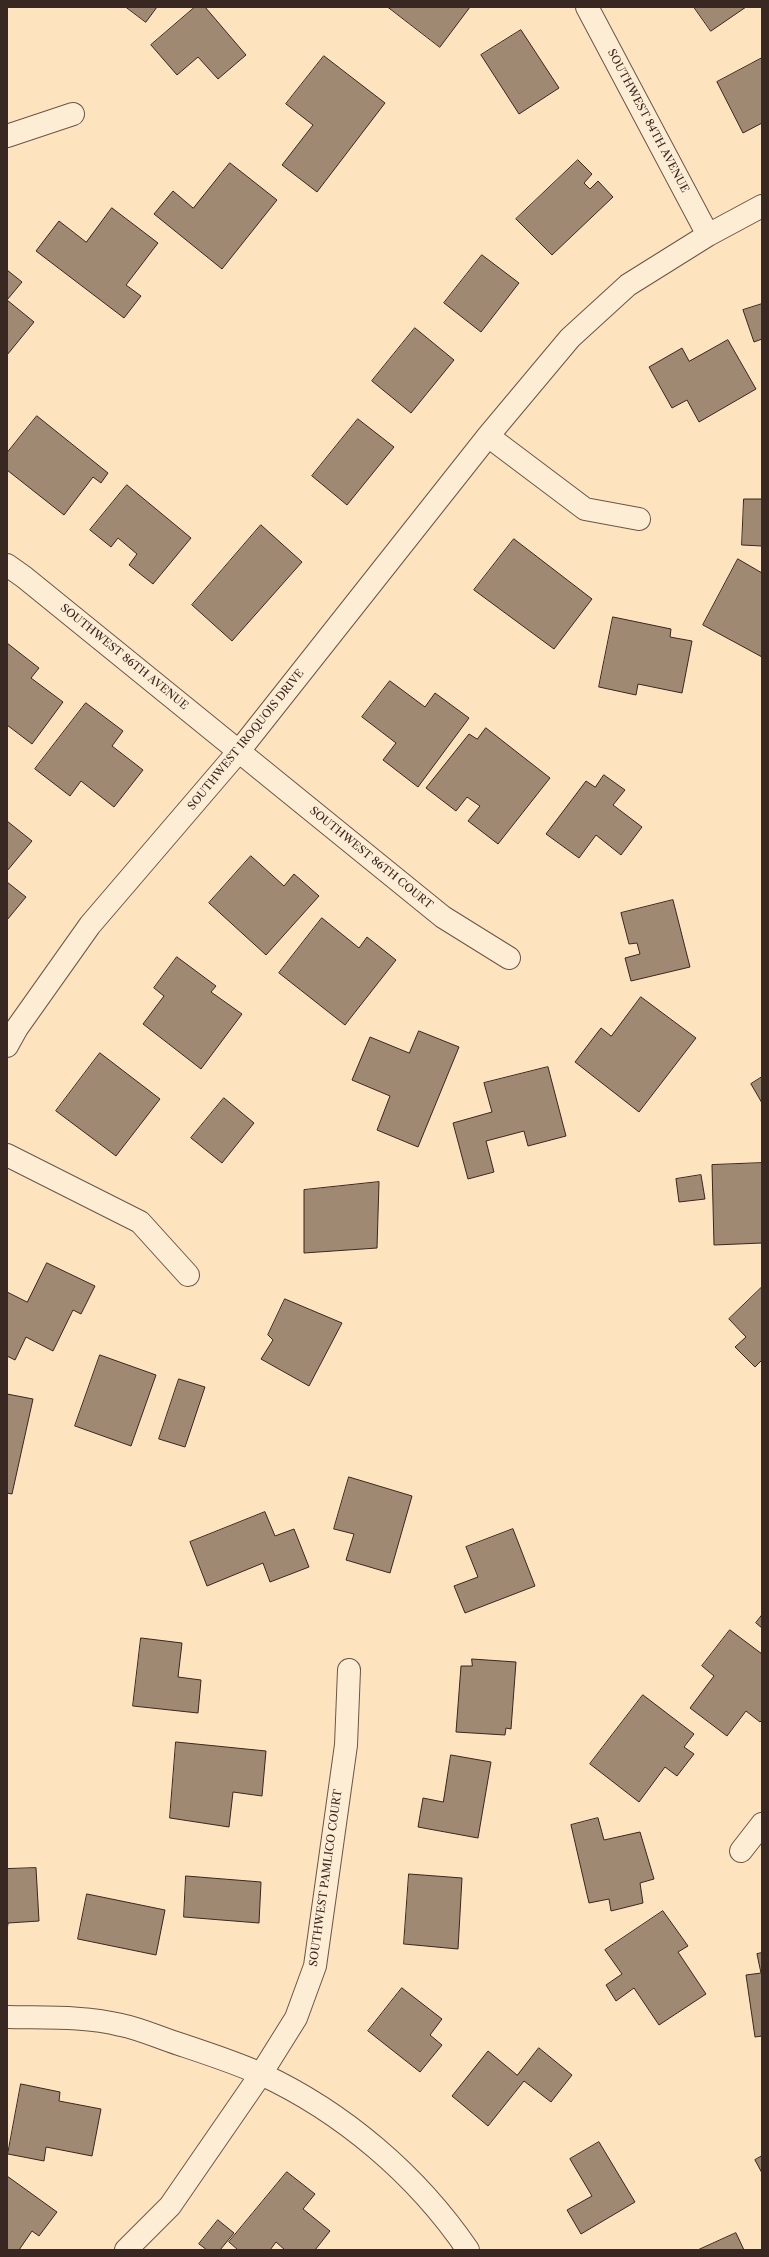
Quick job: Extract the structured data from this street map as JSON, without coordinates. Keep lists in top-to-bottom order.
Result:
{
  "streets": {
    "street": [
      "SOUTHWEST 84TH AVENUE",
      "SOUTHWEST 86TH AVENUE",
      "SOUTHWEST IROQUOIS DRIVE",
      "SOUTHWEST 86TH COURT",
      "SOUTHWEST PAMLICO COURT"
    ]
  },
  "crossings": [
    ["SOUTHWEST 84TH AVENUE", "SOUTHWEST IROQUOIS DRIVE"],
    ["SOUTHWEST 86TH AVENUE", "SOUTHWEST IROQUOIS DRIVE"],
    ["SOUTHWEST 86TH AVENUE", "SOUTHWEST 86TH COURT"],
    ["SOUTHWEST IROQUOIS DRIVE", "SOUTHWEST 86TH COURT"]
  ]
}
